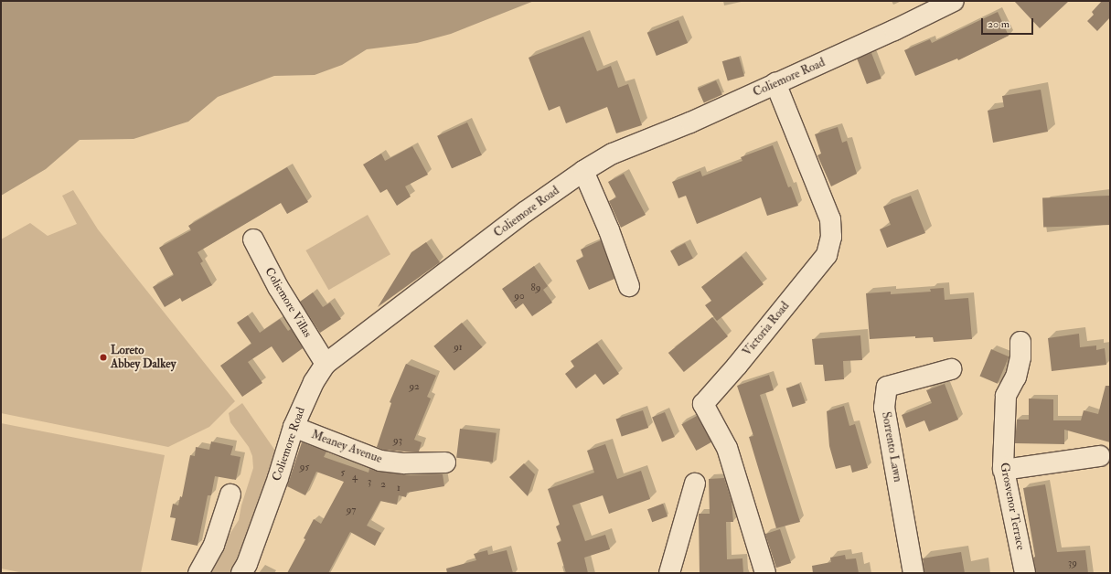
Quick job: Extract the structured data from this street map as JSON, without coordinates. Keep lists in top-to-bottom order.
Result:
{
  "streets": {
    "street": [
      "Coliemore Road",
      "Coliemore Villas",
      "Victoria Road",
      "Meaney Avenue",
      "Sorrento Lawn",
      "Grosvenor Terrace"
    ]
  },
  "crossings": [
    ["Coliemore Road", "Coliemore Villas"],
    ["Coliemore Road", "Victoria Road"],
    ["Coliemore Road", "Meaney Avenue"]
  ],
  "places": ["Loreto Abbey Dalkey"],
  "house_numbers": [
    "89",
    "90",
    "91",
    "92",
    "93",
    "95",
    "5",
    "4",
    "3",
    "2",
    "1",
    "97",
    "39"
  ],
  "scale_bar": "20 m"
}
